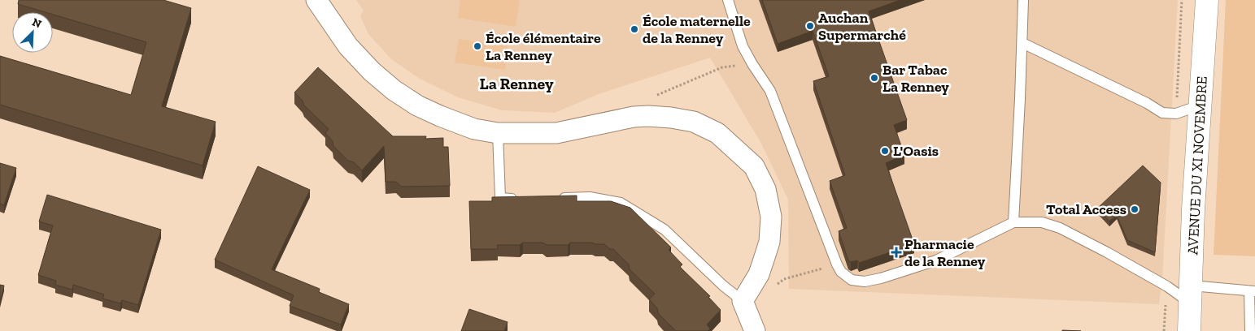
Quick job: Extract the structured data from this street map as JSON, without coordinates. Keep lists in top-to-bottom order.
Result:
{
  "streets": {
    "main road": ["AVENUE DU XI NOVEMBRE"]
  },
  "districts": ["La Renney"],
  "places": {
    "other": [
      "Auchan Supermarché",
      "École maternelle de la Renney",
      "École élémentaire La Renney",
      "Bar Tabac La Renney",
      "L'Oasis",
      "Total Access"
    ],
    "health": ["Pharmacie de la Renney"]
  },
  "north": "top right"
}
